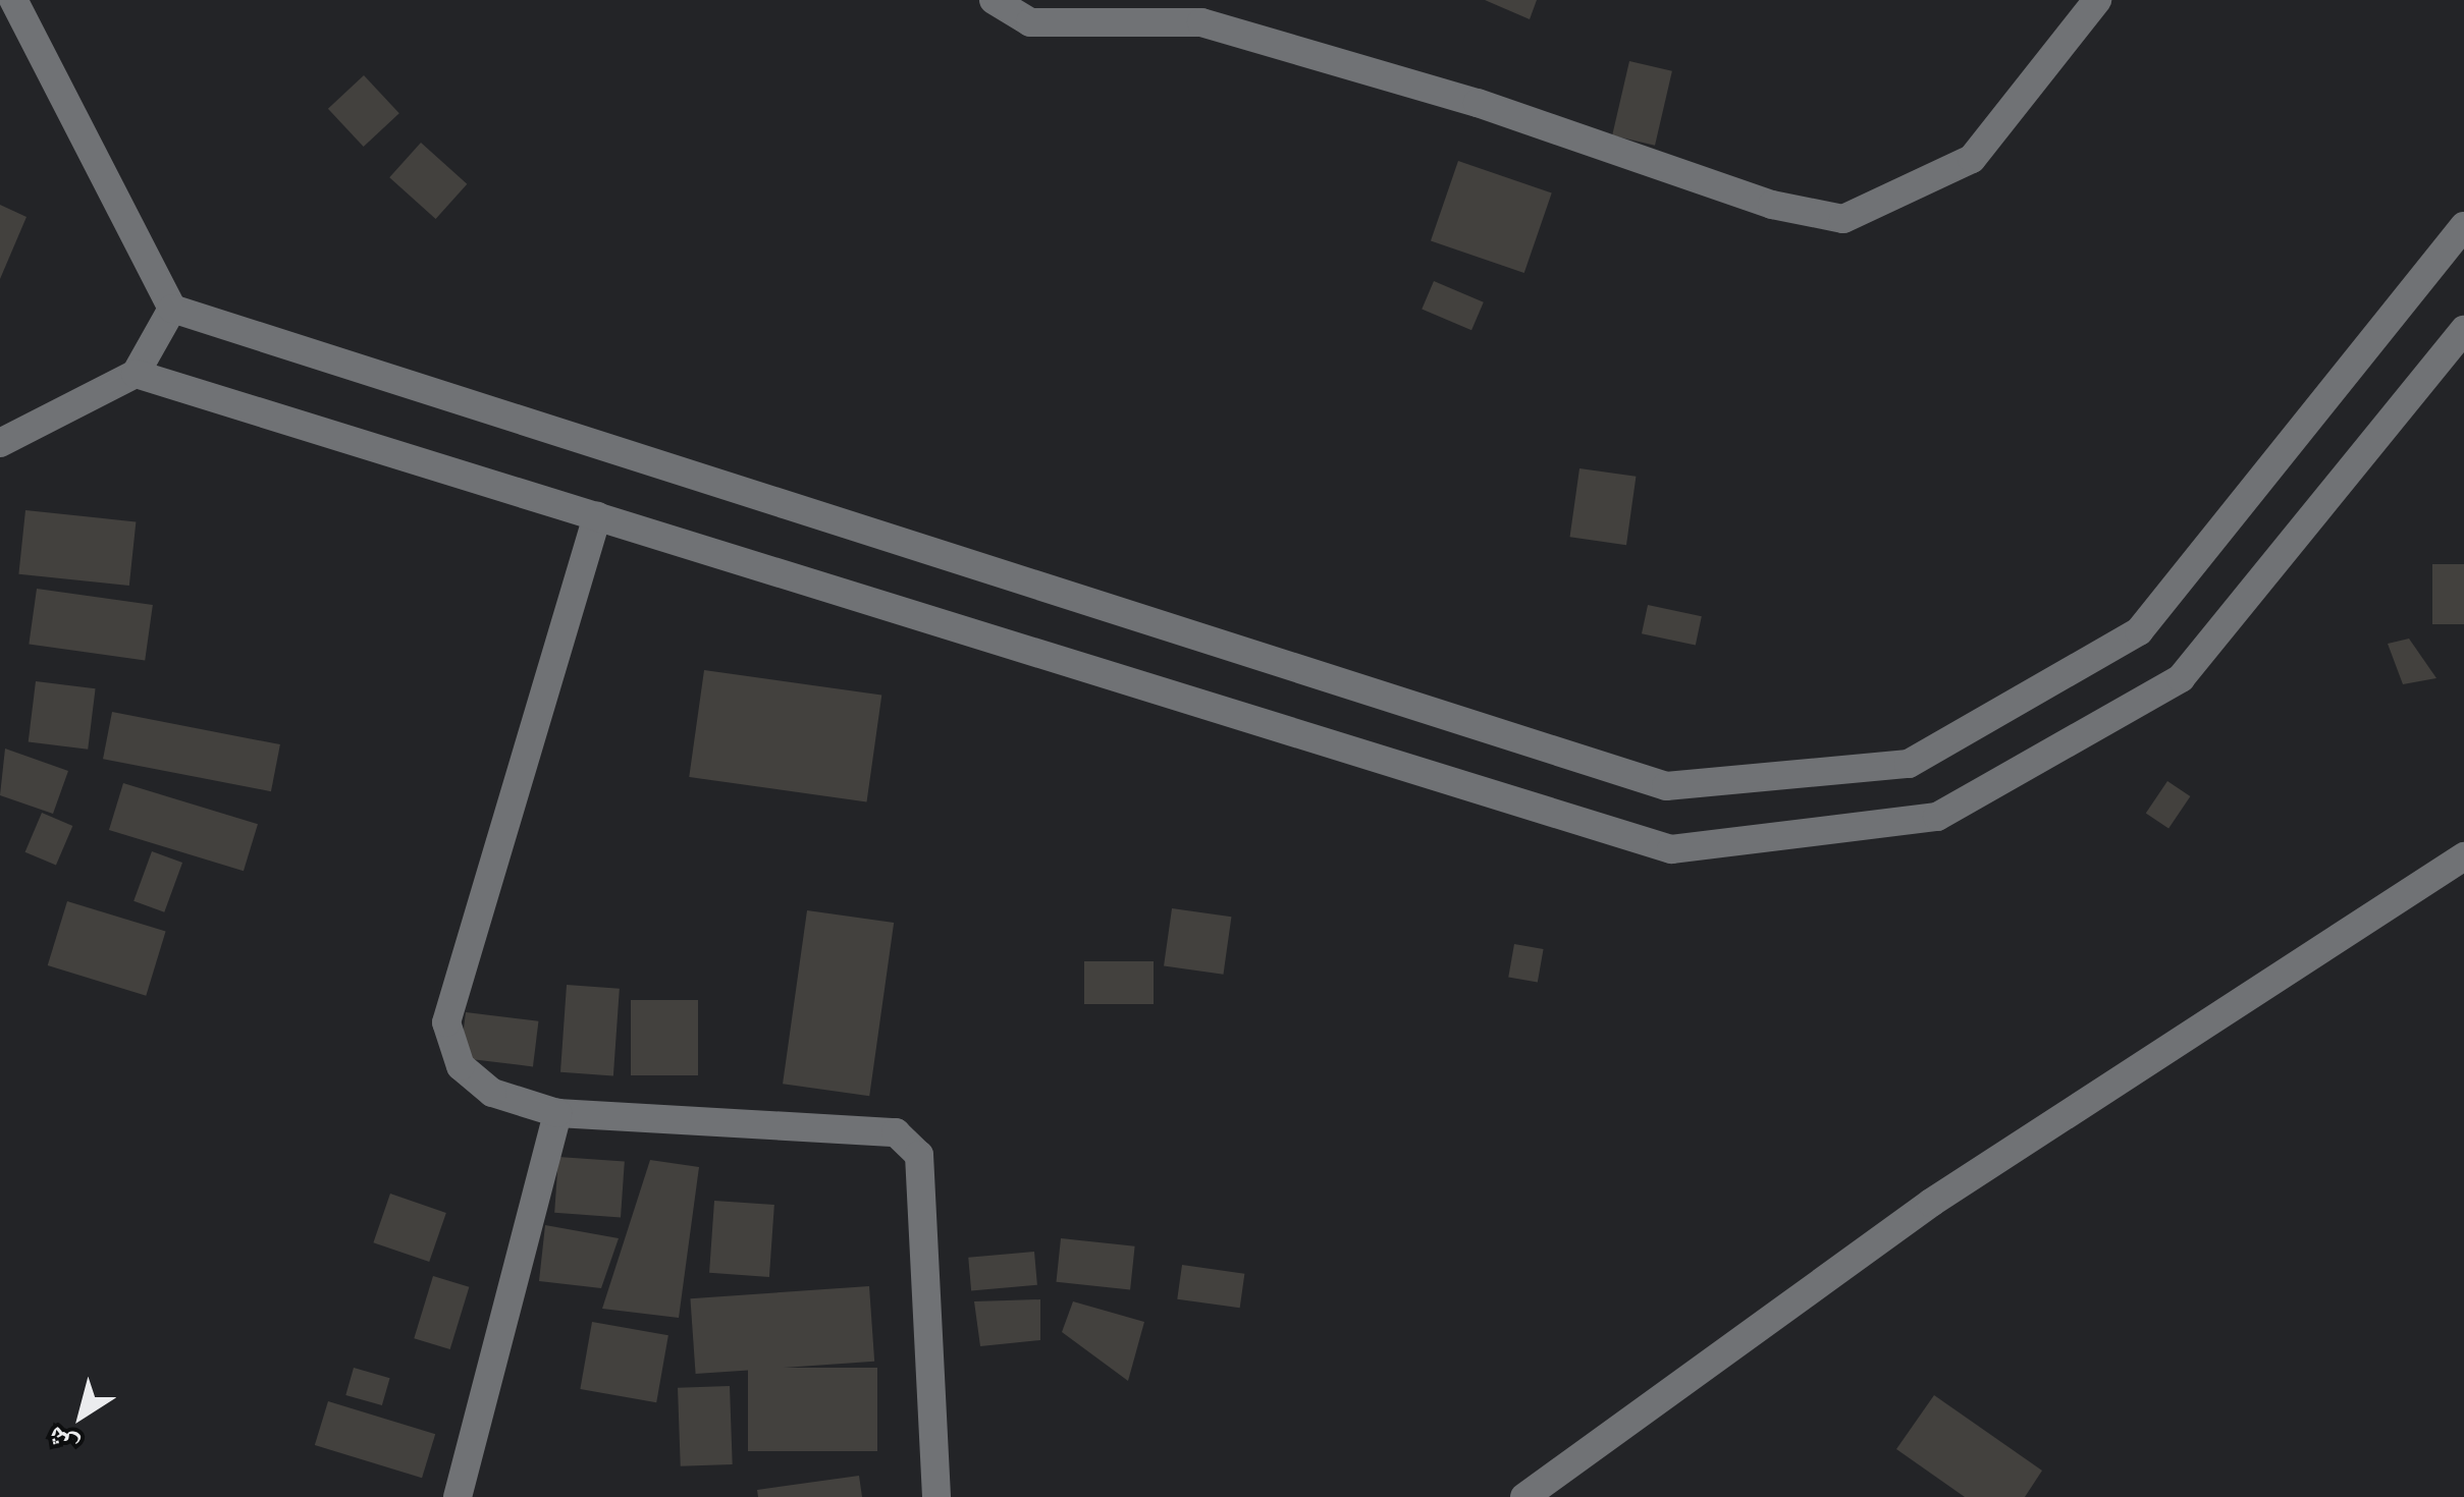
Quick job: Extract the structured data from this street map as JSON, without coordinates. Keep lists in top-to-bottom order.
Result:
{
  "north": "bottom left"
}
